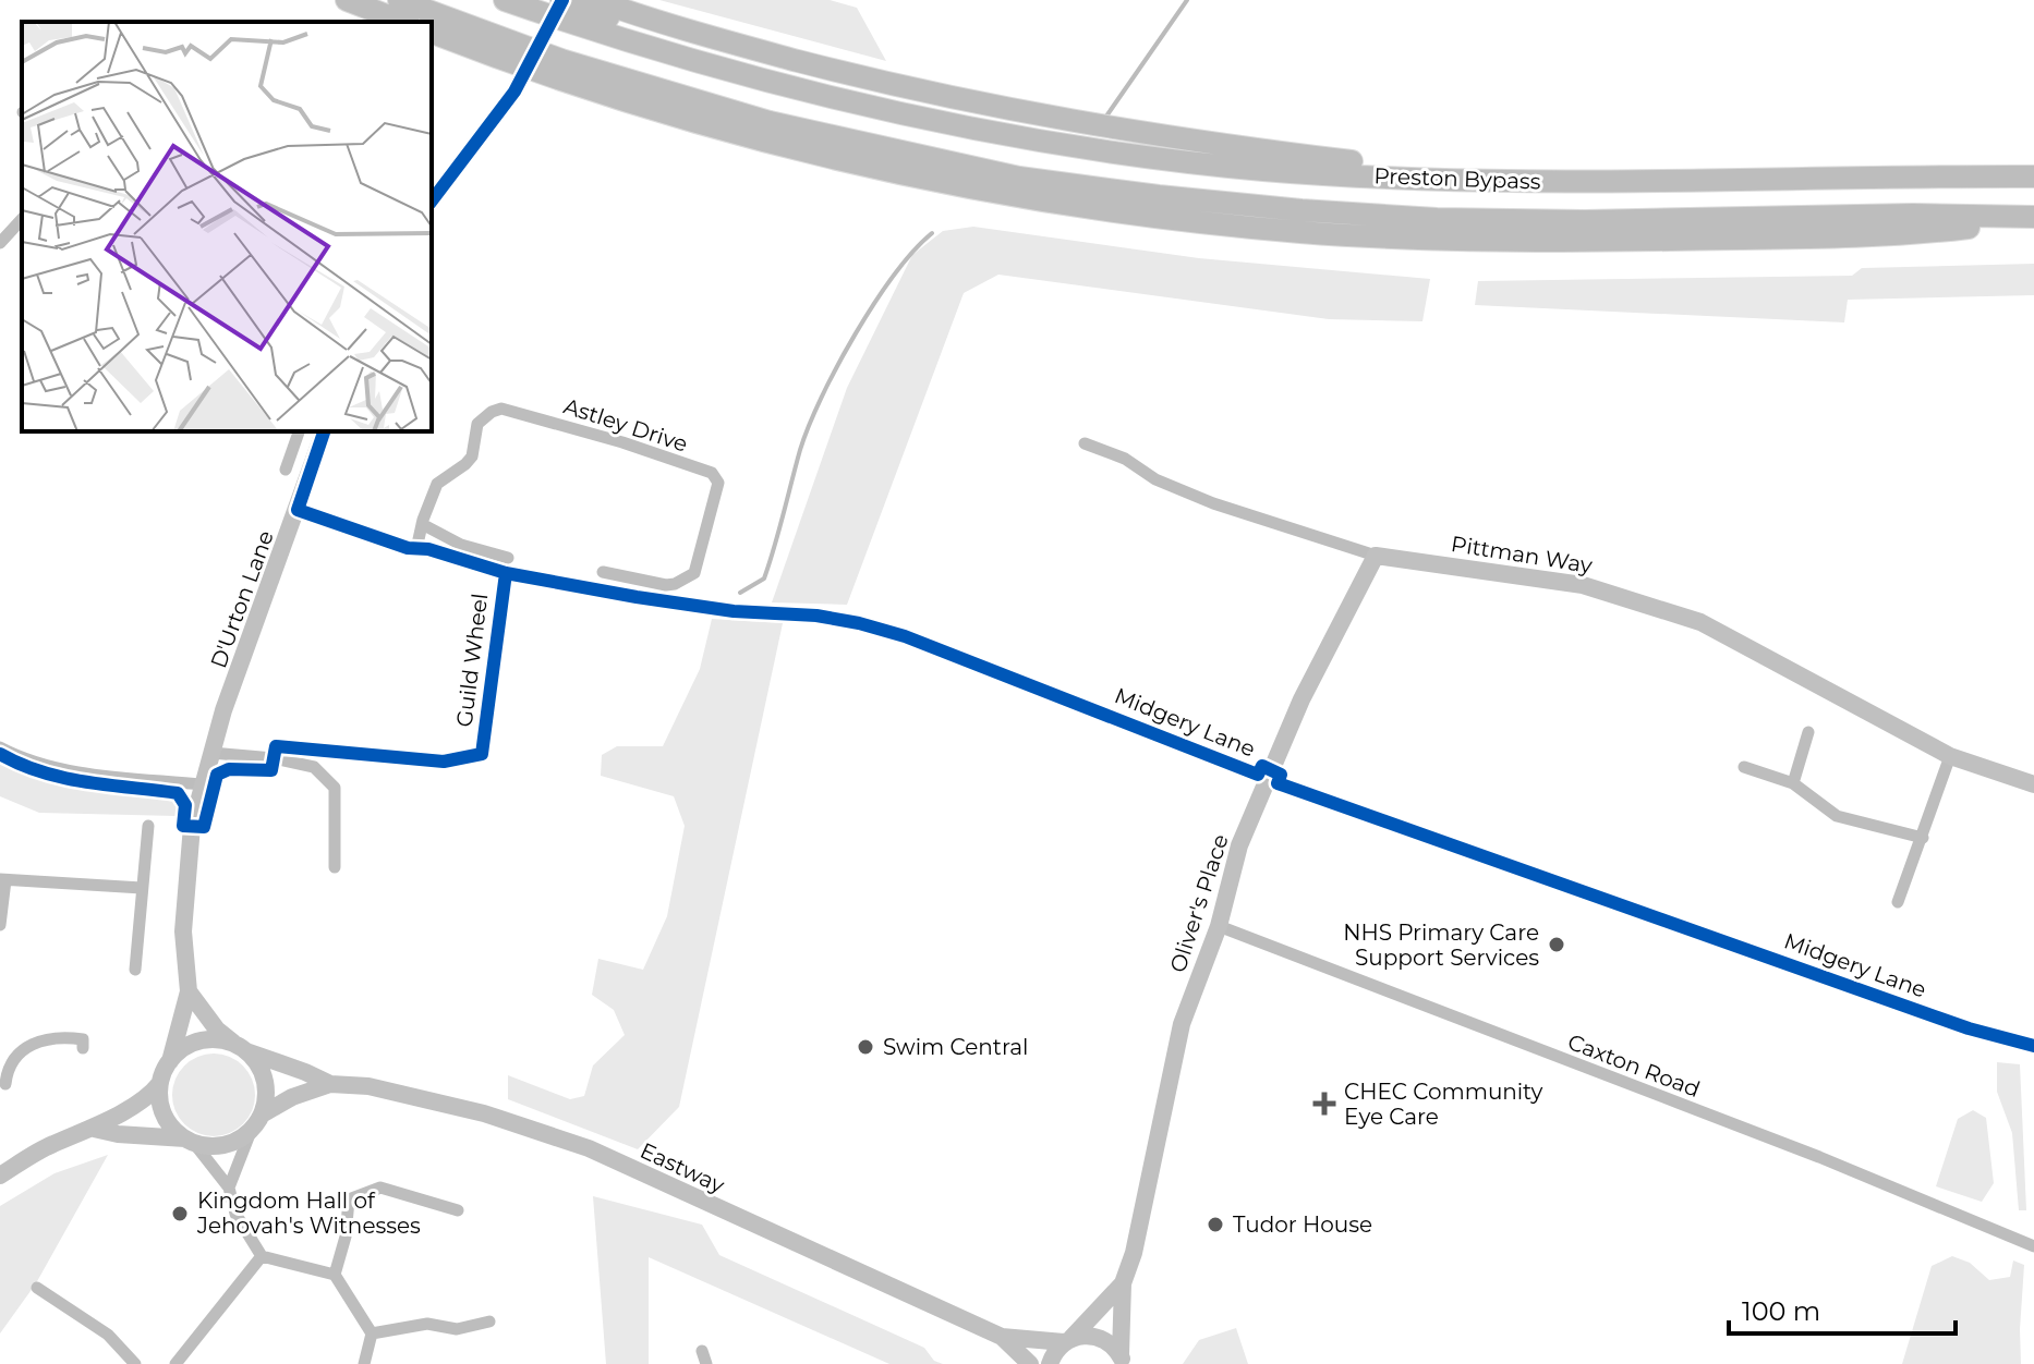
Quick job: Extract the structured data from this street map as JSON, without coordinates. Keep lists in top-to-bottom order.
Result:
{
  "streets": {
    "highway": ["Preston Bypass"],
    "street": [
      "Astley Drive",
      "Pittman Way",
      "D'Urton Lane",
      "Oliver's Place",
      "Caxton Road",
      "Eastway"
    ],
    "cycle path": ["Guild Wheel", "Midgery Lane"]
  },
  "crossings": [
    ["Pittman Way", "Oliver's Place"],
    ["D'Urton Lane", "Eastway"],
    ["Oliver's Place", "Caxton Road"],
    ["Oliver's Place", "Eastway"]
  ],
  "places": {
    "other": [
      "NHS Primary Care Support Services",
      "Swim Central",
      "Kingdom Hall of Jehovah's Witnesses",
      "Tudor House"
    ],
    "health": ["CHEC Community Eye Care"]
  },
  "scale_bar": "100 m"
}
